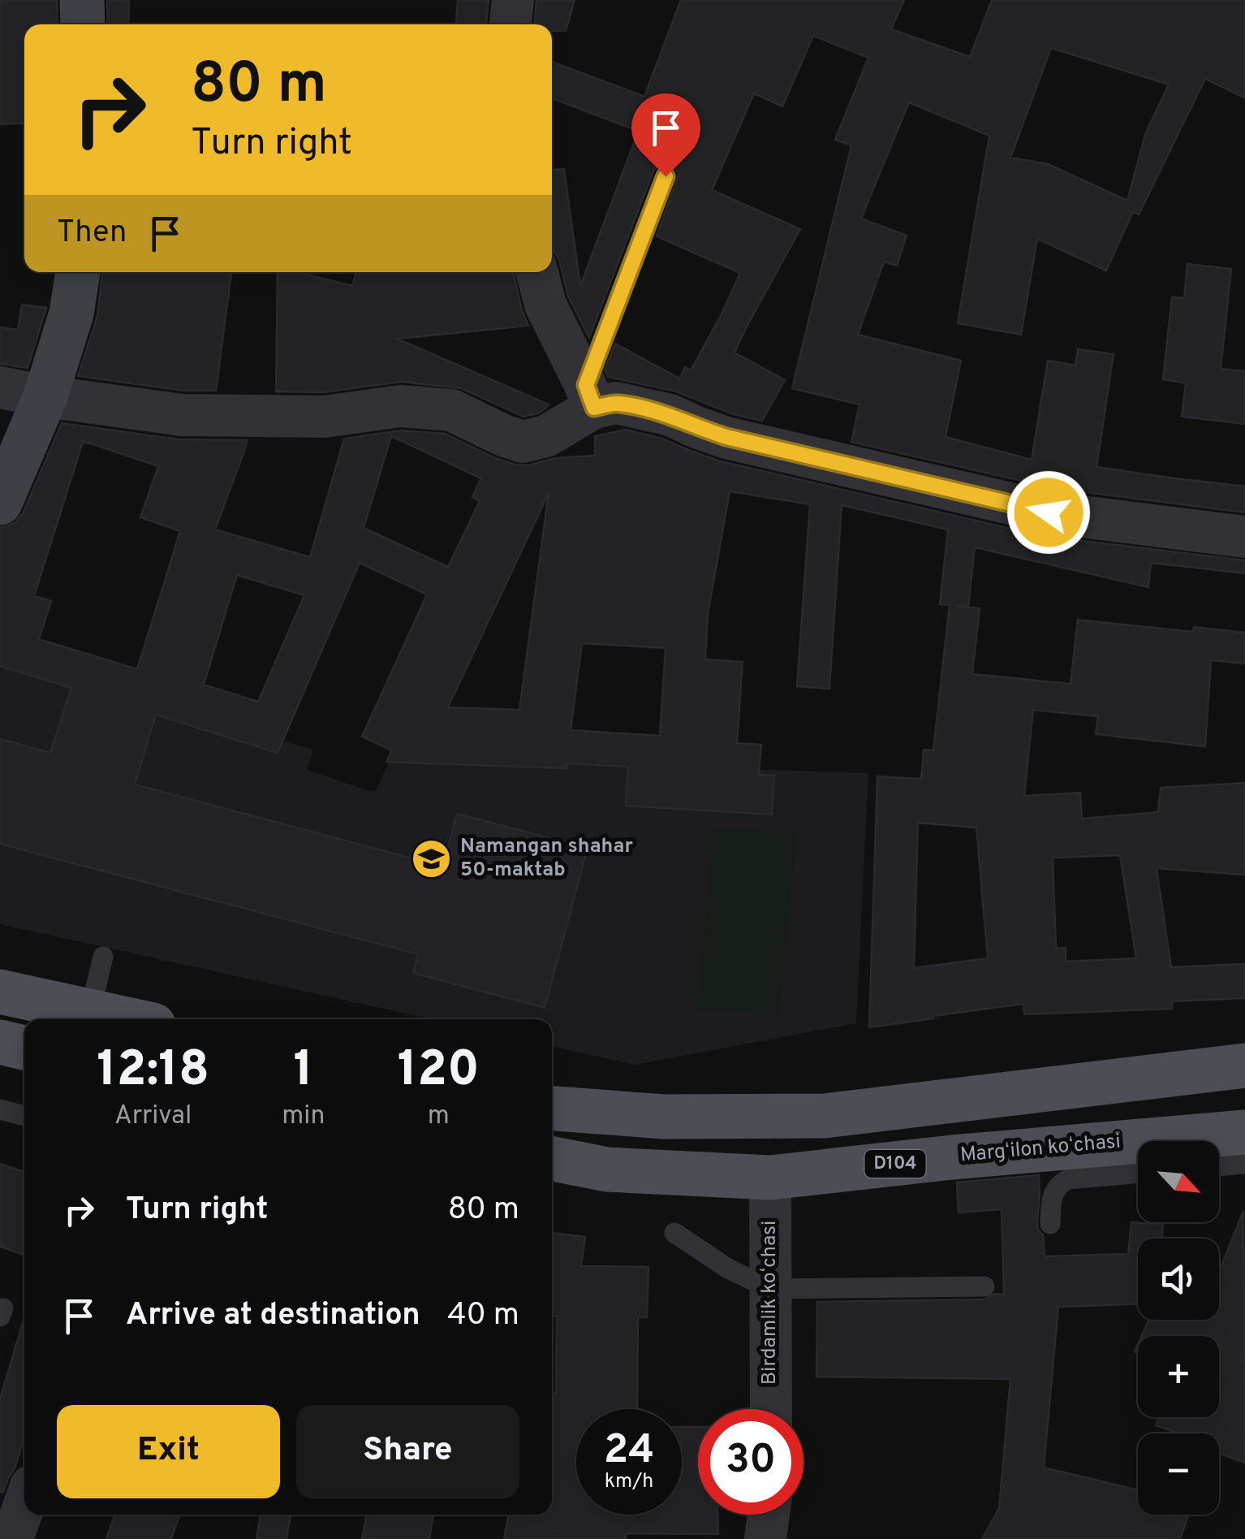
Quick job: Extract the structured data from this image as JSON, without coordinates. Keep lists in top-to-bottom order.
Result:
{
  "streets": {
    "main road": ["Margʻilon koʻchasi", "D104"],
    "street": ["Birdamlik koʻchasi"]
  },
  "crossings": [
    ["Margʻilon koʻchasi", "Birdamlik koʻchasi"]
  ],
  "places": {
    "school or university": ["Namangan shahar 50-maktab"]
  },
  "north": "bottom right",
  "page": {
    "turn": ["80 m", "Turn right"],
    "then": "Then",
    "eta": [
      "12:18",
      "Arrival",
      "1",
      "min",
      "120",
      "m"
    ],
    "map_buttons": ["+", "−"],
    "list": [
      {
        "name": "Turn right",
        "value": "80 m"
      },
      {
        "name": "Arrive at destination",
        "value": "40 m"
      }
    ],
    "buttons": ["Exit", "Share"],
    "speed": "24 km/h",
    "limit": "30"
  }
}
